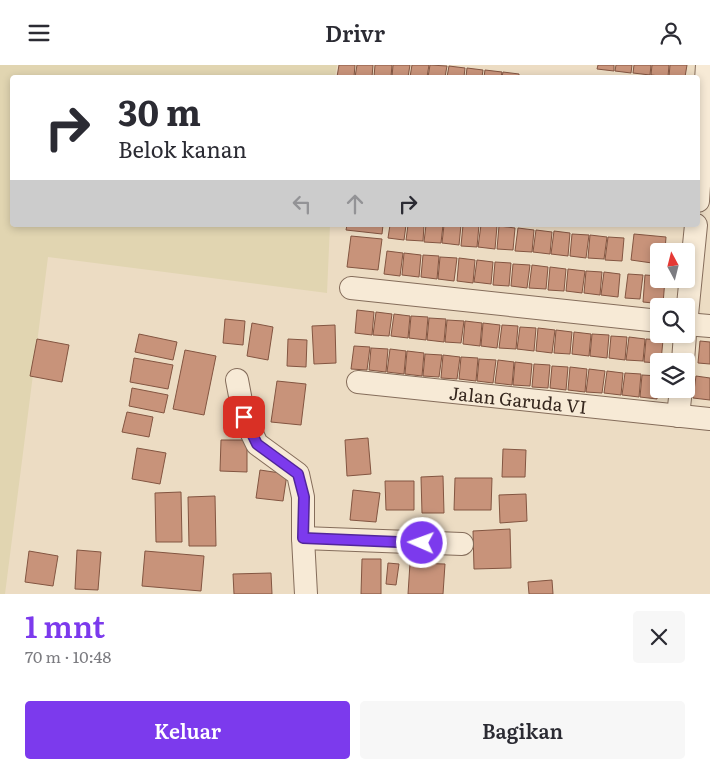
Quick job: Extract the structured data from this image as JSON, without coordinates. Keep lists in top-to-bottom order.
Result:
{
  "streets": {
    "street": ["Jalan Garuda VI"]
  },
  "north": "top",
  "page": {
    "header": "Drivr",
    "turn": ["30 m", "Belok kanan"],
    "heading": ["1 mnt", "70 m · 10:48"],
    "buttons": ["Keluar", "Bagikan"]
  }
}
